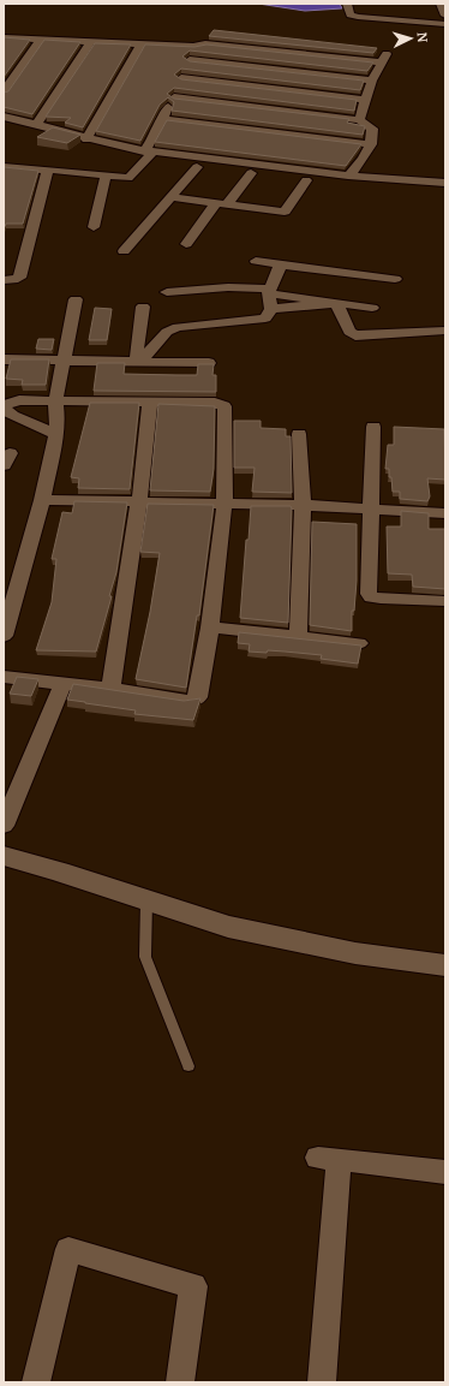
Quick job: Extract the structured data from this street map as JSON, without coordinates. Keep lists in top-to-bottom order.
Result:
{
  "north": "right"
}
